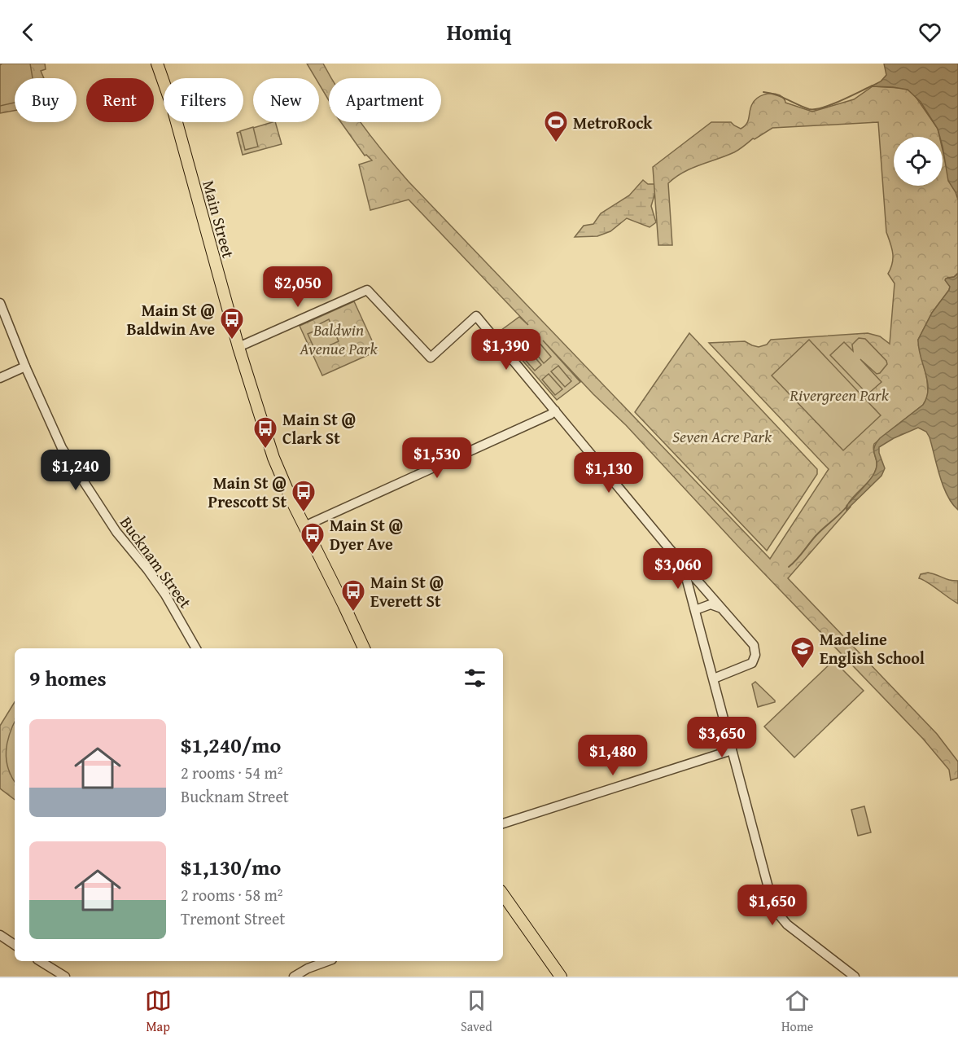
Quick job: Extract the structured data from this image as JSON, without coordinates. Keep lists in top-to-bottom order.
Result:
{
  "streets": {
    "main road": ["Main Street"],
    "street": ["Bucknam Street"]
  },
  "parks": ["Baldwin Avenue Park", "Rivergreen Park", "Seven Acre Park"],
  "places": {
    "sports": ["MetroRock"],
    "bus stop": [
      "Main St @ Baldwin Ave",
      "Main St @ Clark St",
      "Main St @ Prescott St",
      "Main St @ Dyer Ave",
      "Main St @ Everett St"
    ],
    "school or university": ["Madeline English School"]
  },
  "page": {
    "header": "Homiq",
    "chip": [
      "Buy",
      "Rent",
      "Filters",
      "New",
      "Apartment"
    ],
    "price": [
      "$2,050",
      "$1,390",
      "$1,530",
      "$1,240",
      "$1,130",
      "$3,060",
      "$3,650",
      "$1,480",
      "$1,650"
    ],
    "heading": "9 homes",
    "list": [
      {
        "name": "$1,240/mo",
        "note": "2 rooms · 54 m² · Bucknam Street"
      },
      {
        "name": "$1,130/mo",
        "note": "2 rooms · 58 m² · Tremont Street"
      }
    ],
    "tabs": ["Map", "Saved", "Home"]
  }
}
